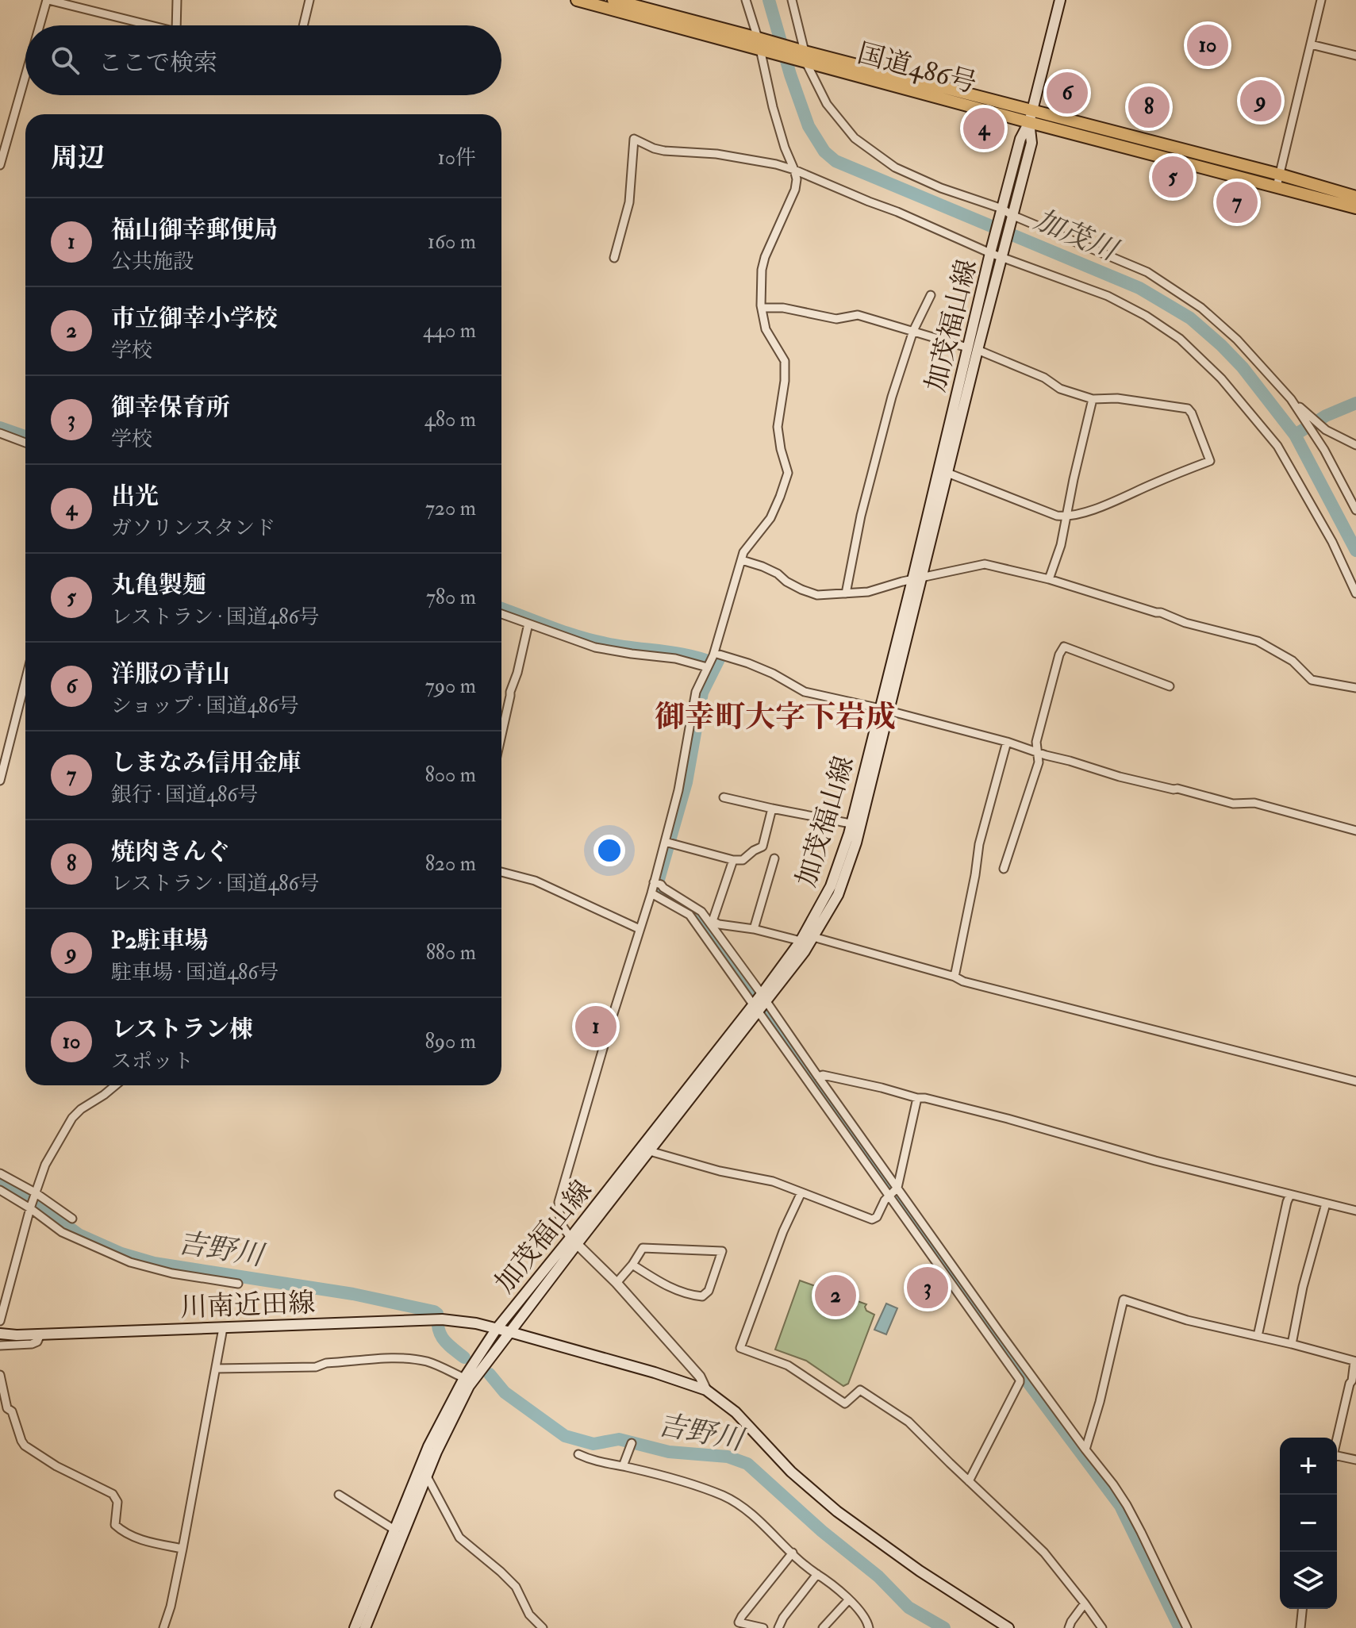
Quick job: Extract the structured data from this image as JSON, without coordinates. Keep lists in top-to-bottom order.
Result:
{
  "streets": {
    "highway": ["国道486号"],
    "main road": ["加茂福山線", "川南近田線"]
  },
  "crossings": [
    ["国道486号", "加茂福山線"],
    ["加茂福山線", "川南近田線"]
  ],
  "districts": ["御幸町大字下岩成"],
  "water": ["加茂川", "吉野川"],
  "page": {
    "pins": [
      "10",
      "6",
      "9",
      "8",
      "4",
      "5",
      "7",
      "1",
      "3",
      "2"
    ],
    "search": "ここで検索",
    "heading": ["周辺", "10件"],
    "list": [
      {
        "mark": "1",
        "name": "福山御幸郵便局",
        "note": "公共施設",
        "value": "160 m"
      },
      {
        "mark": "2",
        "name": "市立御幸小学校",
        "note": "学校",
        "value": "440 m"
      },
      {
        "mark": "3",
        "name": "御幸保育所",
        "note": "学校",
        "value": "480 m"
      },
      {
        "mark": "4",
        "name": "出光",
        "note": "ガソリンスタンド",
        "value": "720 m"
      },
      {
        "mark": "5",
        "name": "丸亀製麺",
        "note": "レストラン · 国道486号",
        "value": "780 m"
      },
      {
        "mark": "6",
        "name": "洋服の青山",
        "note": "ショップ · 国道486号",
        "value": "790 m"
      },
      {
        "mark": "7",
        "name": "しまなみ信用金庫",
        "note": "銀行 · 国道486号",
        "value": "800 m"
      },
      {
        "mark": "8",
        "name": "焼肉きんぐ",
        "note": "レストラン · 国道486号",
        "value": "820 m"
      },
      {
        "mark": "9",
        "name": "P2駐車場",
        "note": "駐車場 · 国道486号",
        "value": "880 m"
      },
      {
        "mark": "10",
        "name": "レストラン棟",
        "note": "スポット",
        "value": "890 m"
      }
    ],
    "map_buttons": ["+", "−"]
  }
}
